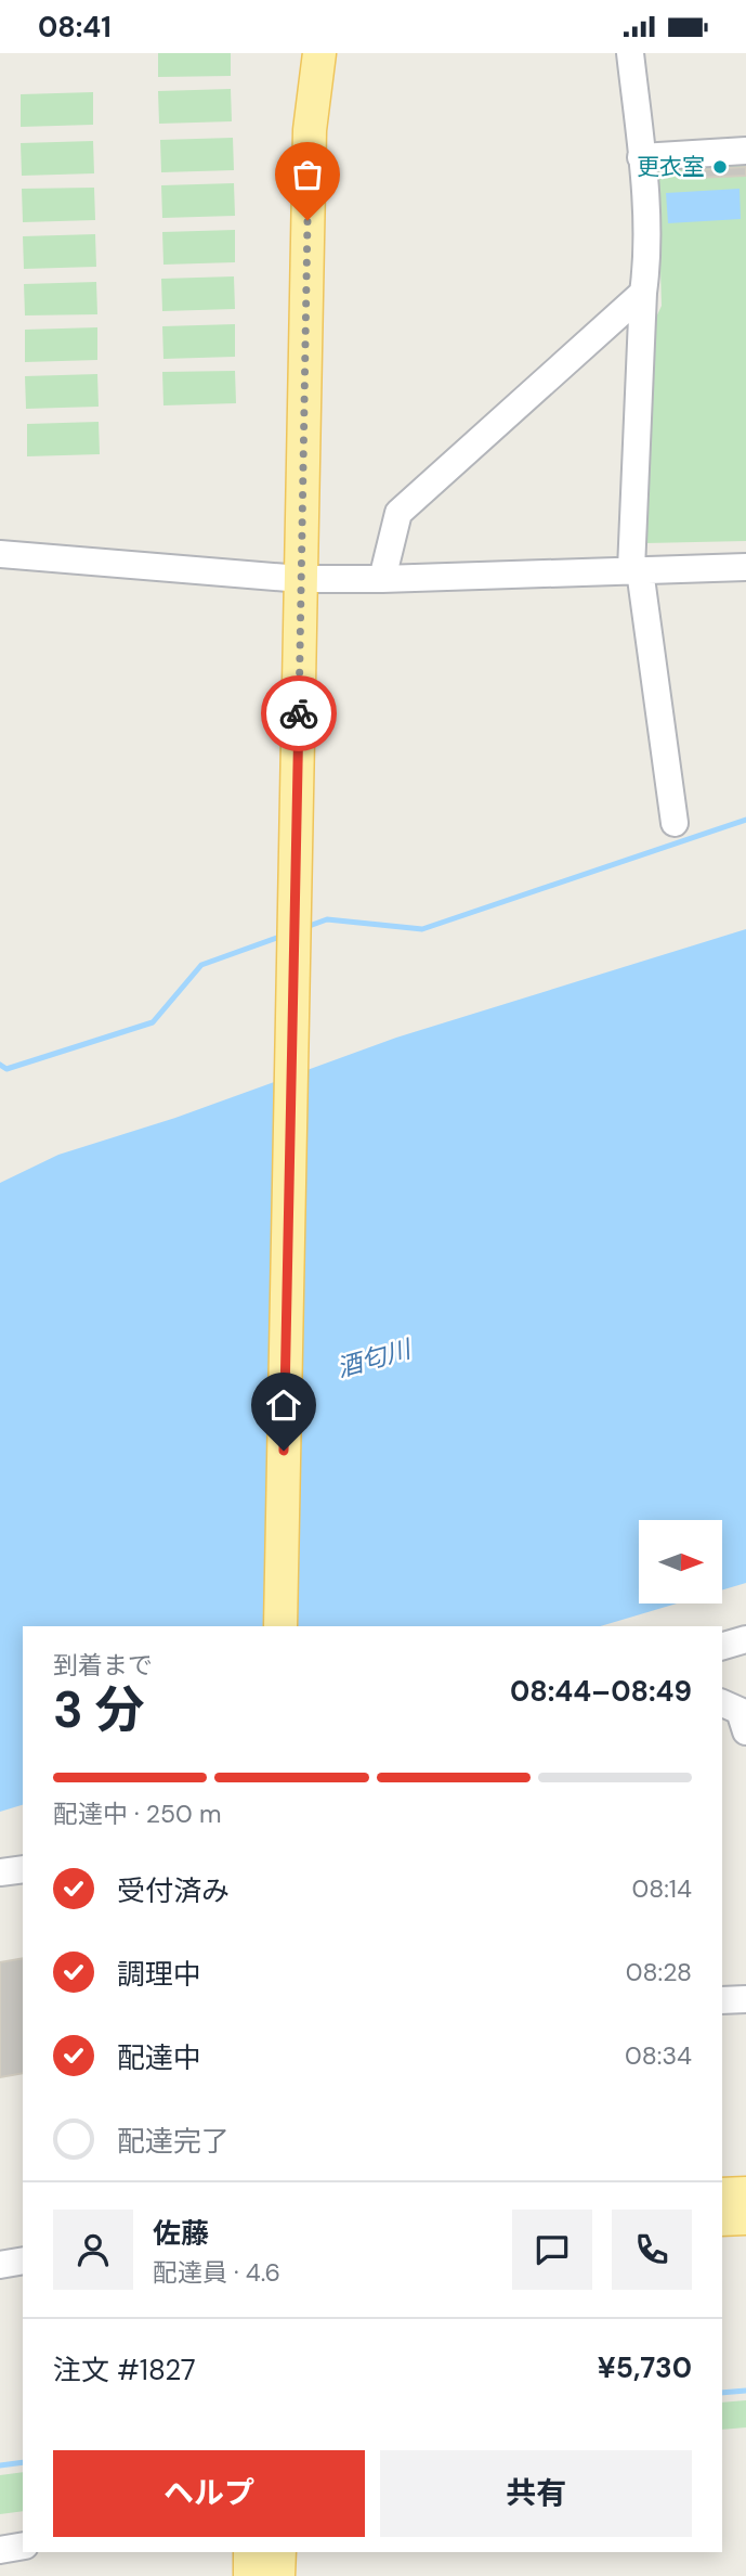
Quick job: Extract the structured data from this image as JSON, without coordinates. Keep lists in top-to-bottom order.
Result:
{
  "water": ["酒匂川"],
  "places": ["更衣室"],
  "north": "right",
  "page": {
    "status": "08:41",
    "heading": ["3 分", "到着まで", "08:44–08:49"],
    "panel": [
      "佐藤",
      "配達員 · 4.6",
      "注文 #1827",
      "¥5,730"
    ],
    "bar": "配達中 · 250 m",
    "list": [
      ["受付済み", "08:14"],
      ["調理中", "08:28"],
      ["配達中", "08:34"],
      "配達完了"
    ],
    "buttons": ["ヘルプ", "共有"]
  }
}
